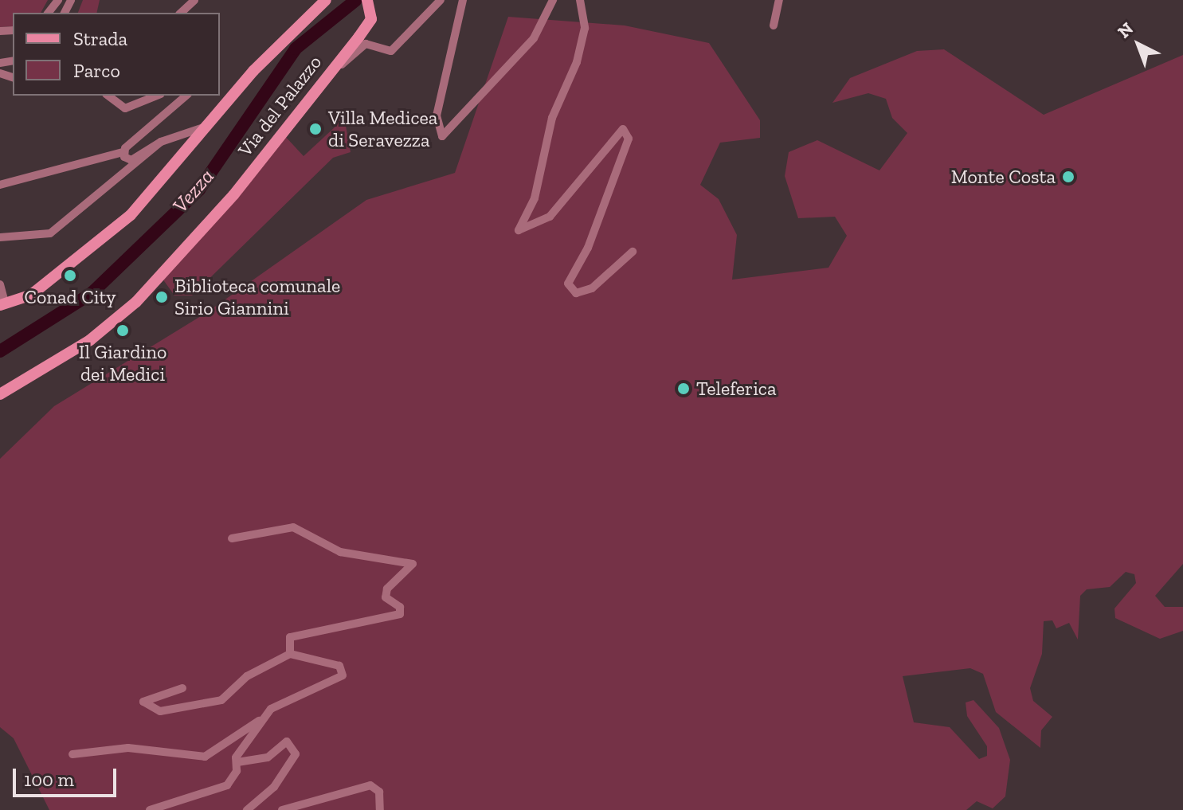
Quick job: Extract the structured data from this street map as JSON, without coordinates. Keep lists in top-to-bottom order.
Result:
{
  "streets": {
    "main road": ["Via del Palazzo"]
  },
  "water": ["Vezza"],
  "places": [
    "Villa Medicea di Seravezza",
    "Monte Costa",
    "Conad City",
    "Biblioteca comunale Sirio Giannini",
    "Il Giardino dei Medici",
    "Teleferica"
  ],
  "legend": ["Strada", "Parco"],
  "scale_bar": "100 m",
  "north": "top left"
}
